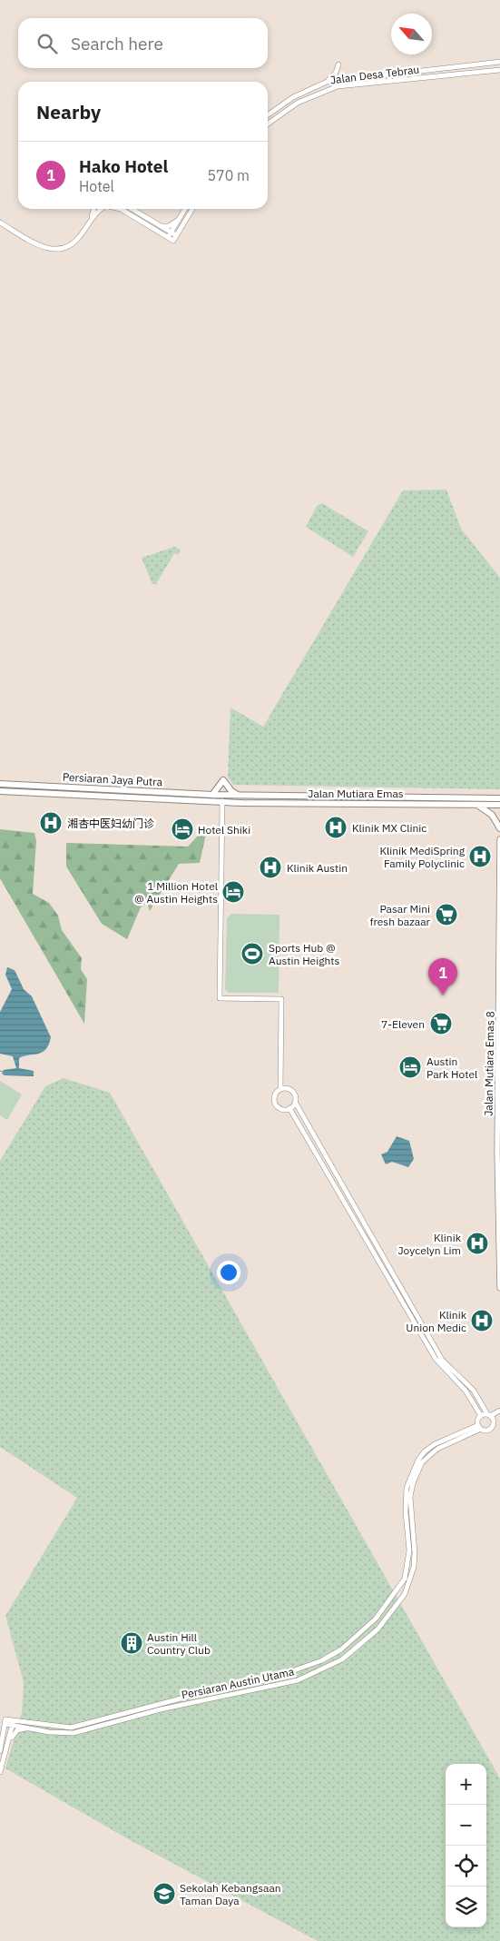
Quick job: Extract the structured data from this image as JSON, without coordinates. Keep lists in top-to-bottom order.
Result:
{
  "streets": {
    "main road": ["Persiaran Jaya Putra", "Jalan Mutiara Emas", "Jalan Mutiara Emas 8"],
    "street": ["Jalan Desa Tebrau", "Persiaran Austin Utama"]
  },
  "crossings": [
    ["Persiaran Jaya Putra", "Jalan Mutiara Emas"]
  ],
  "places": {
    "hospital": [
      "湘杏中医妇幼门诊",
      "Klinik MX Clinic",
      "Klinik MediSpring Family Polyclinic",
      "Klinik Austin",
      "Klinik Joycelyn Lim",
      "Klinik Union Medic"
    ],
    "hotel": ["Hotel Shiki", "1 Million Hotel @ Austin Heights", "Austin Park Hotel"],
    "supermarket": ["Pasar Mini fresh bazaar", "7-Eleven"],
    "sports": ["Sports Hub @ Austin Heights"],
    "building": ["Austin Hill Country Club"],
    "school or university": ["Sekolah Kebangsaan Taman Daya"]
  },
  "north": "top left",
  "page": {
    "search": "Search here",
    "heading": "Nearby",
    "list": [
      {
        "mark": "1",
        "name": "Hako Hotel",
        "note": "Hotel",
        "value": "570 m"
      }
    ],
    "pins": "1",
    "map_buttons": ["+", "−"]
  }
}
